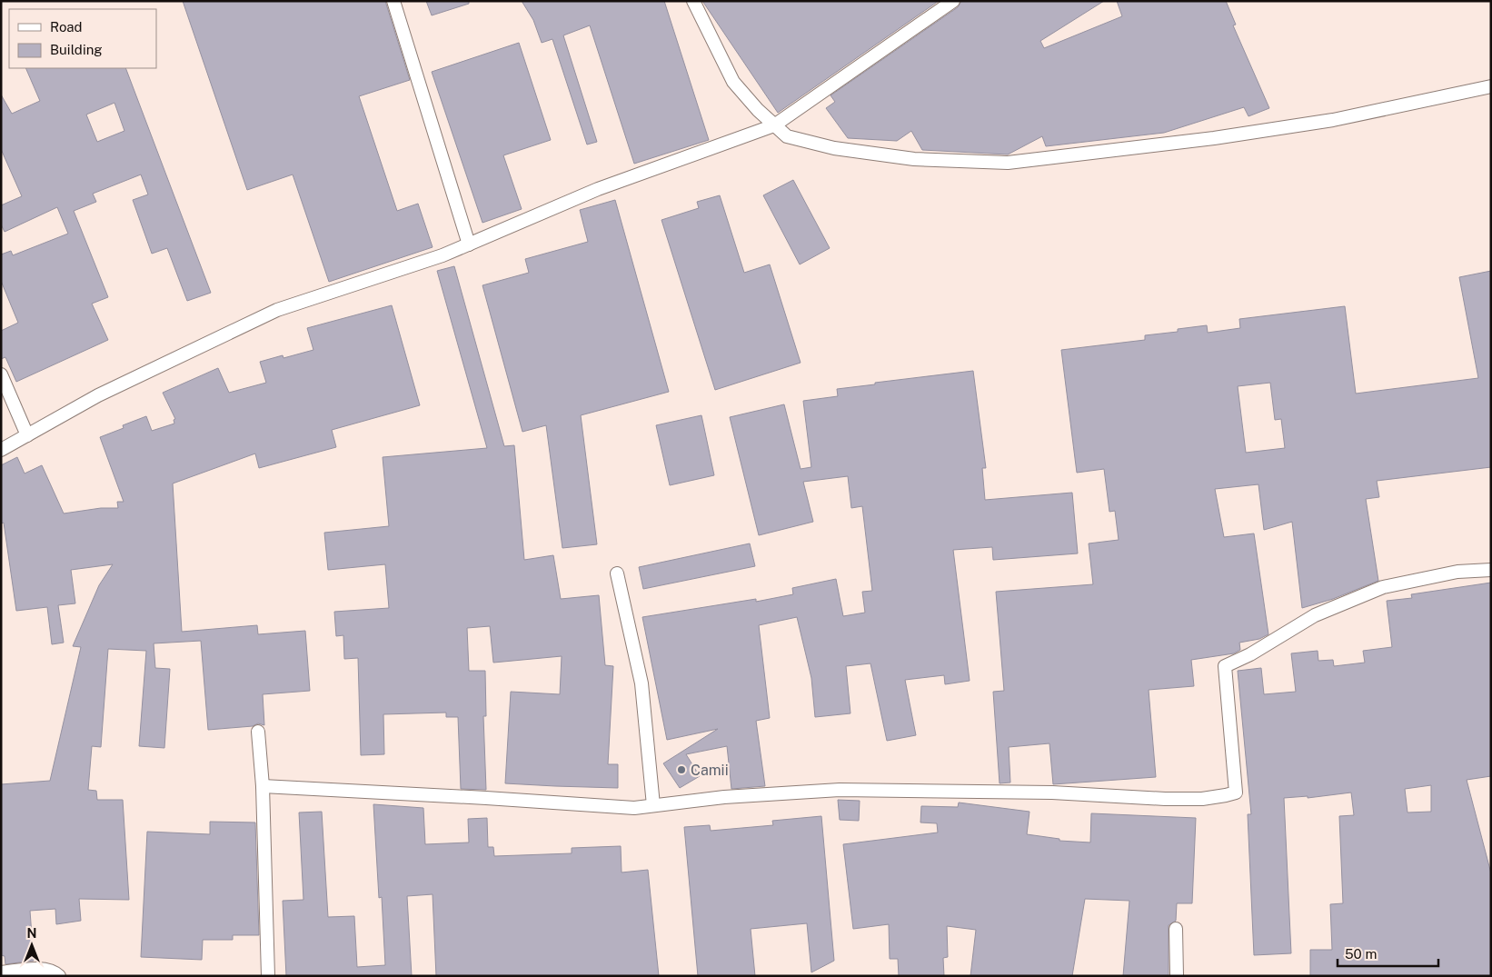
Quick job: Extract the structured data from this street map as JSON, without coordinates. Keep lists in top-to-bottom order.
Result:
{
  "places": ["Camii"],
  "legend": ["Road", "Building"],
  "scale_bar": "50 m",
  "north": "top"
}
